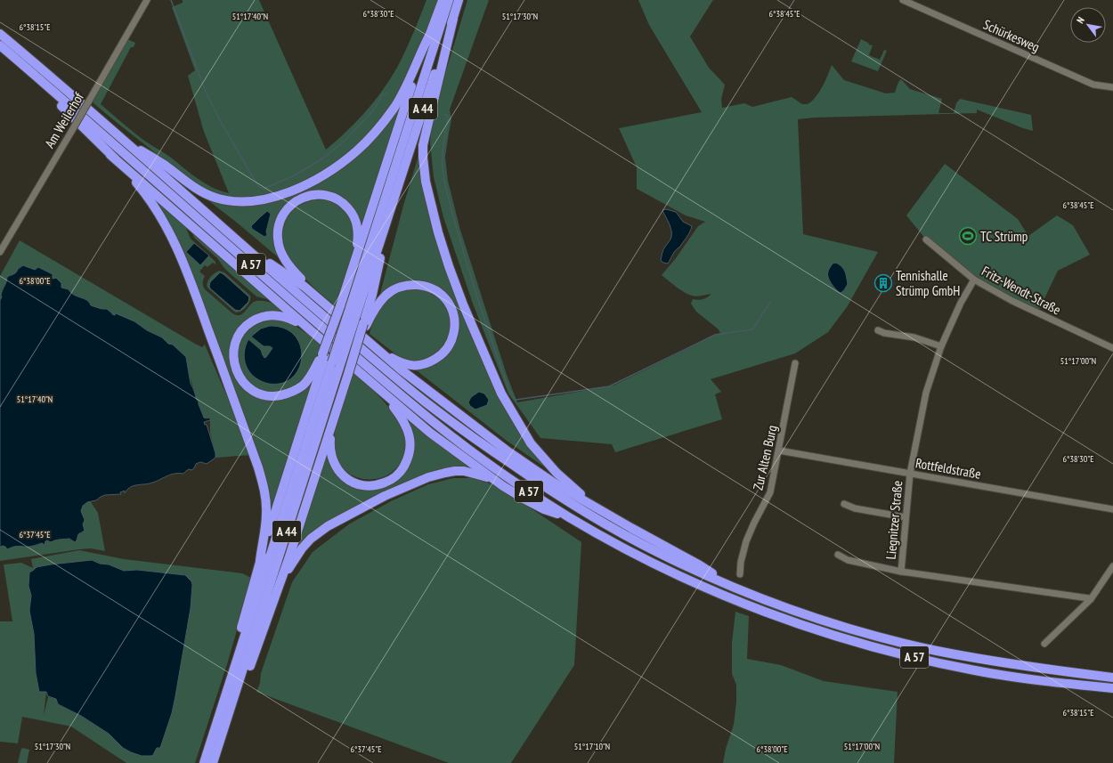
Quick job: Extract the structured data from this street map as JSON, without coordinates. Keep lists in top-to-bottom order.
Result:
{
  "streets": {
    "highway": ["A 44", "A 57"],
    "street": [
      "Schürkesweg",
      "Am Weilerhof",
      "Fritz-Wendt-Straße",
      "Zur Alten Burg",
      "Rottfeldstraße",
      "Liegnitzer Straße"
    ]
  },
  "crossings": [
    ["Fritz-Wendt-Straße", "Liegnitzer Straße"],
    ["Zur Alten Burg", "Rottfeldstraße"],
    ["Rottfeldstraße", "Liegnitzer Straße"]
  ],
  "places": {
    "sports": ["TC Strümp"],
    "building": ["Tennishalle Strümp GmbH"]
  },
  "north": "top left",
  "coordinates": [
    "6°38'30\"E",
    "6°38'45\"E",
    "51°17'40\"N",
    "51°17'30\"N",
    "6°38'15\"E",
    "6°38'00\"E",
    "51°17'00\"N",
    "6°37'45\"E",
    "51°17'10\"N"
  ]
}
